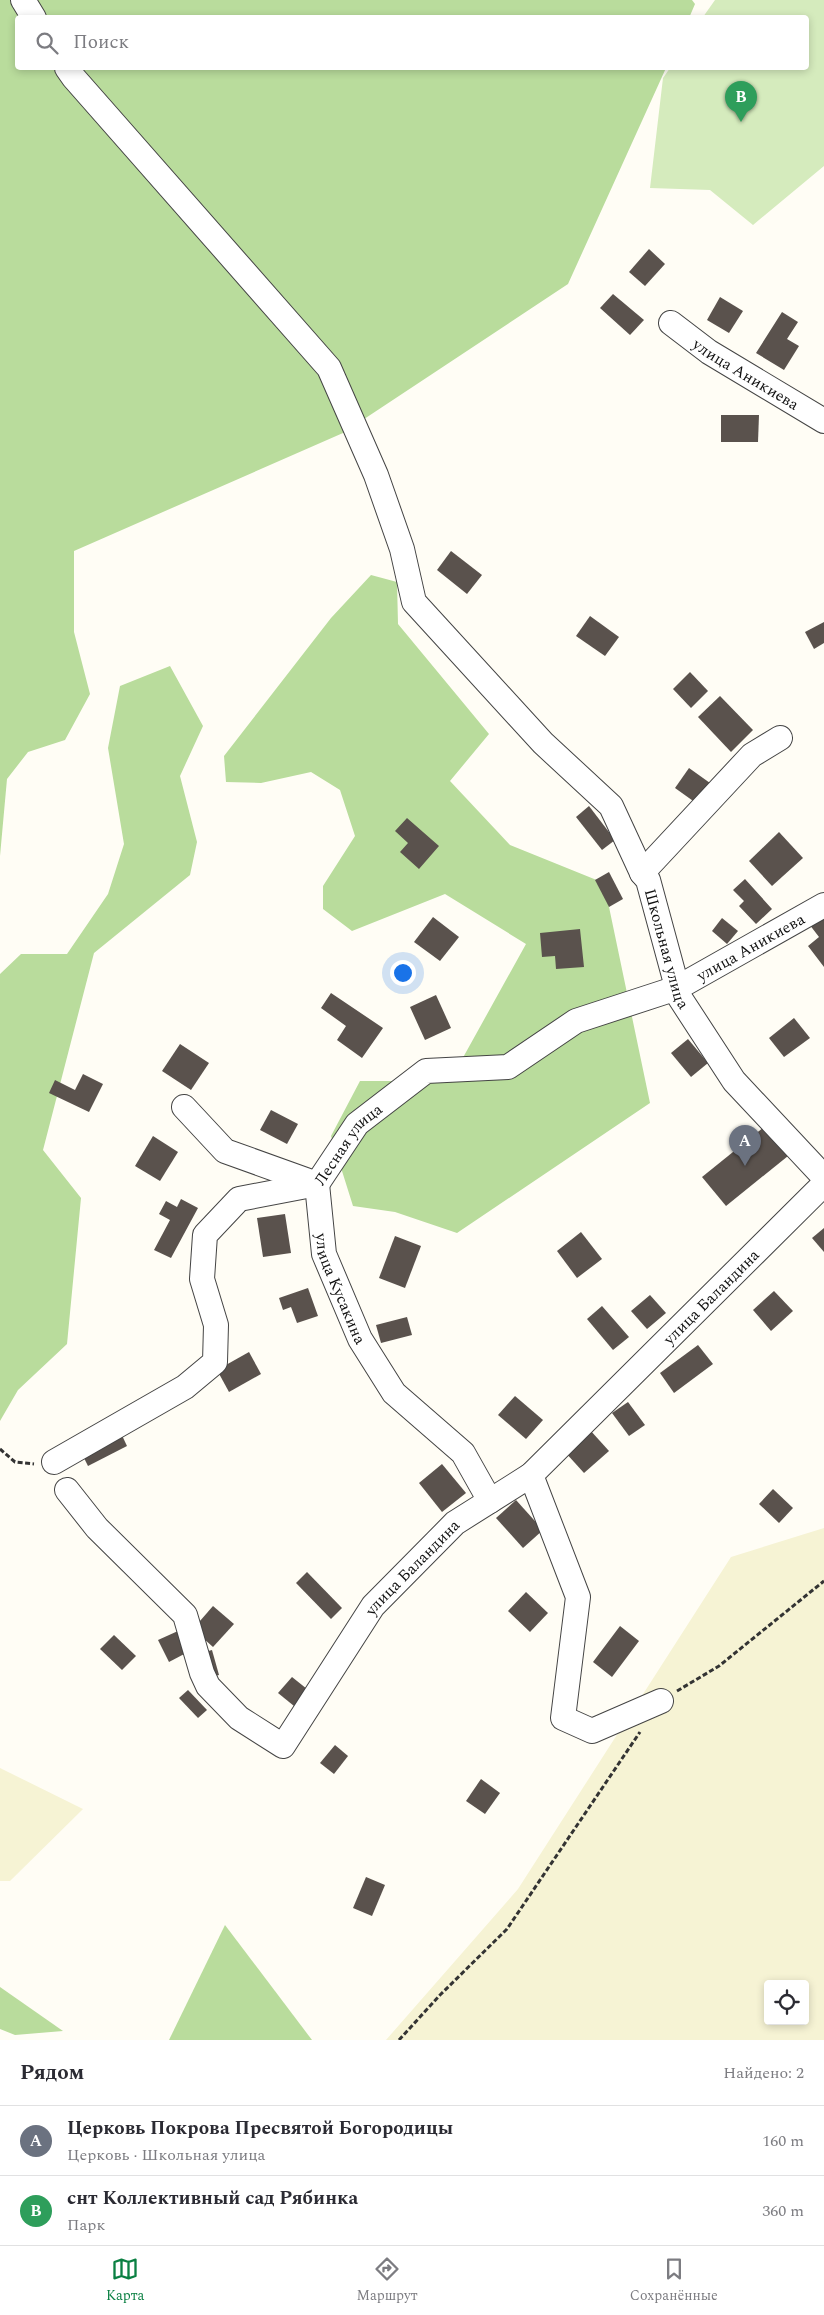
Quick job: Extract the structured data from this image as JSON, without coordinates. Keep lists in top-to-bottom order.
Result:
{
  "streets": {
    "street": [
      "улица Аникиева",
      "Школьная улица",
      "Лесная улица",
      "улица Кусакина",
      "улица Баландина"
    ]
  },
  "crossings": [
    ["улица Аникиева", "Школьная улица"],
    ["улица Аникиева", "Лесная улица"],
    ["Школьная улица", "Лесная улица"],
    ["Лесная улица", "улица Кусакина"],
    ["улица Кусакина", "улица Баландина"]
  ],
  "page": {
    "search": "Поиск",
    "pins": ["B", "A"],
    "heading": ["Рядом", "Найдено: 2"],
    "list": [
      {
        "mark": "A",
        "name": "Церковь Покрова Пресвятой Богородицы",
        "note": "Церковь · Школьная улица",
        "value": "160 m"
      },
      {
        "mark": "B",
        "name": "снт Коллективный сад Рябинка",
        "note": "Парк",
        "value": "360 m"
      }
    ],
    "nav": ["Карта", "Маршрут", "Сохранённые"]
  }
}
